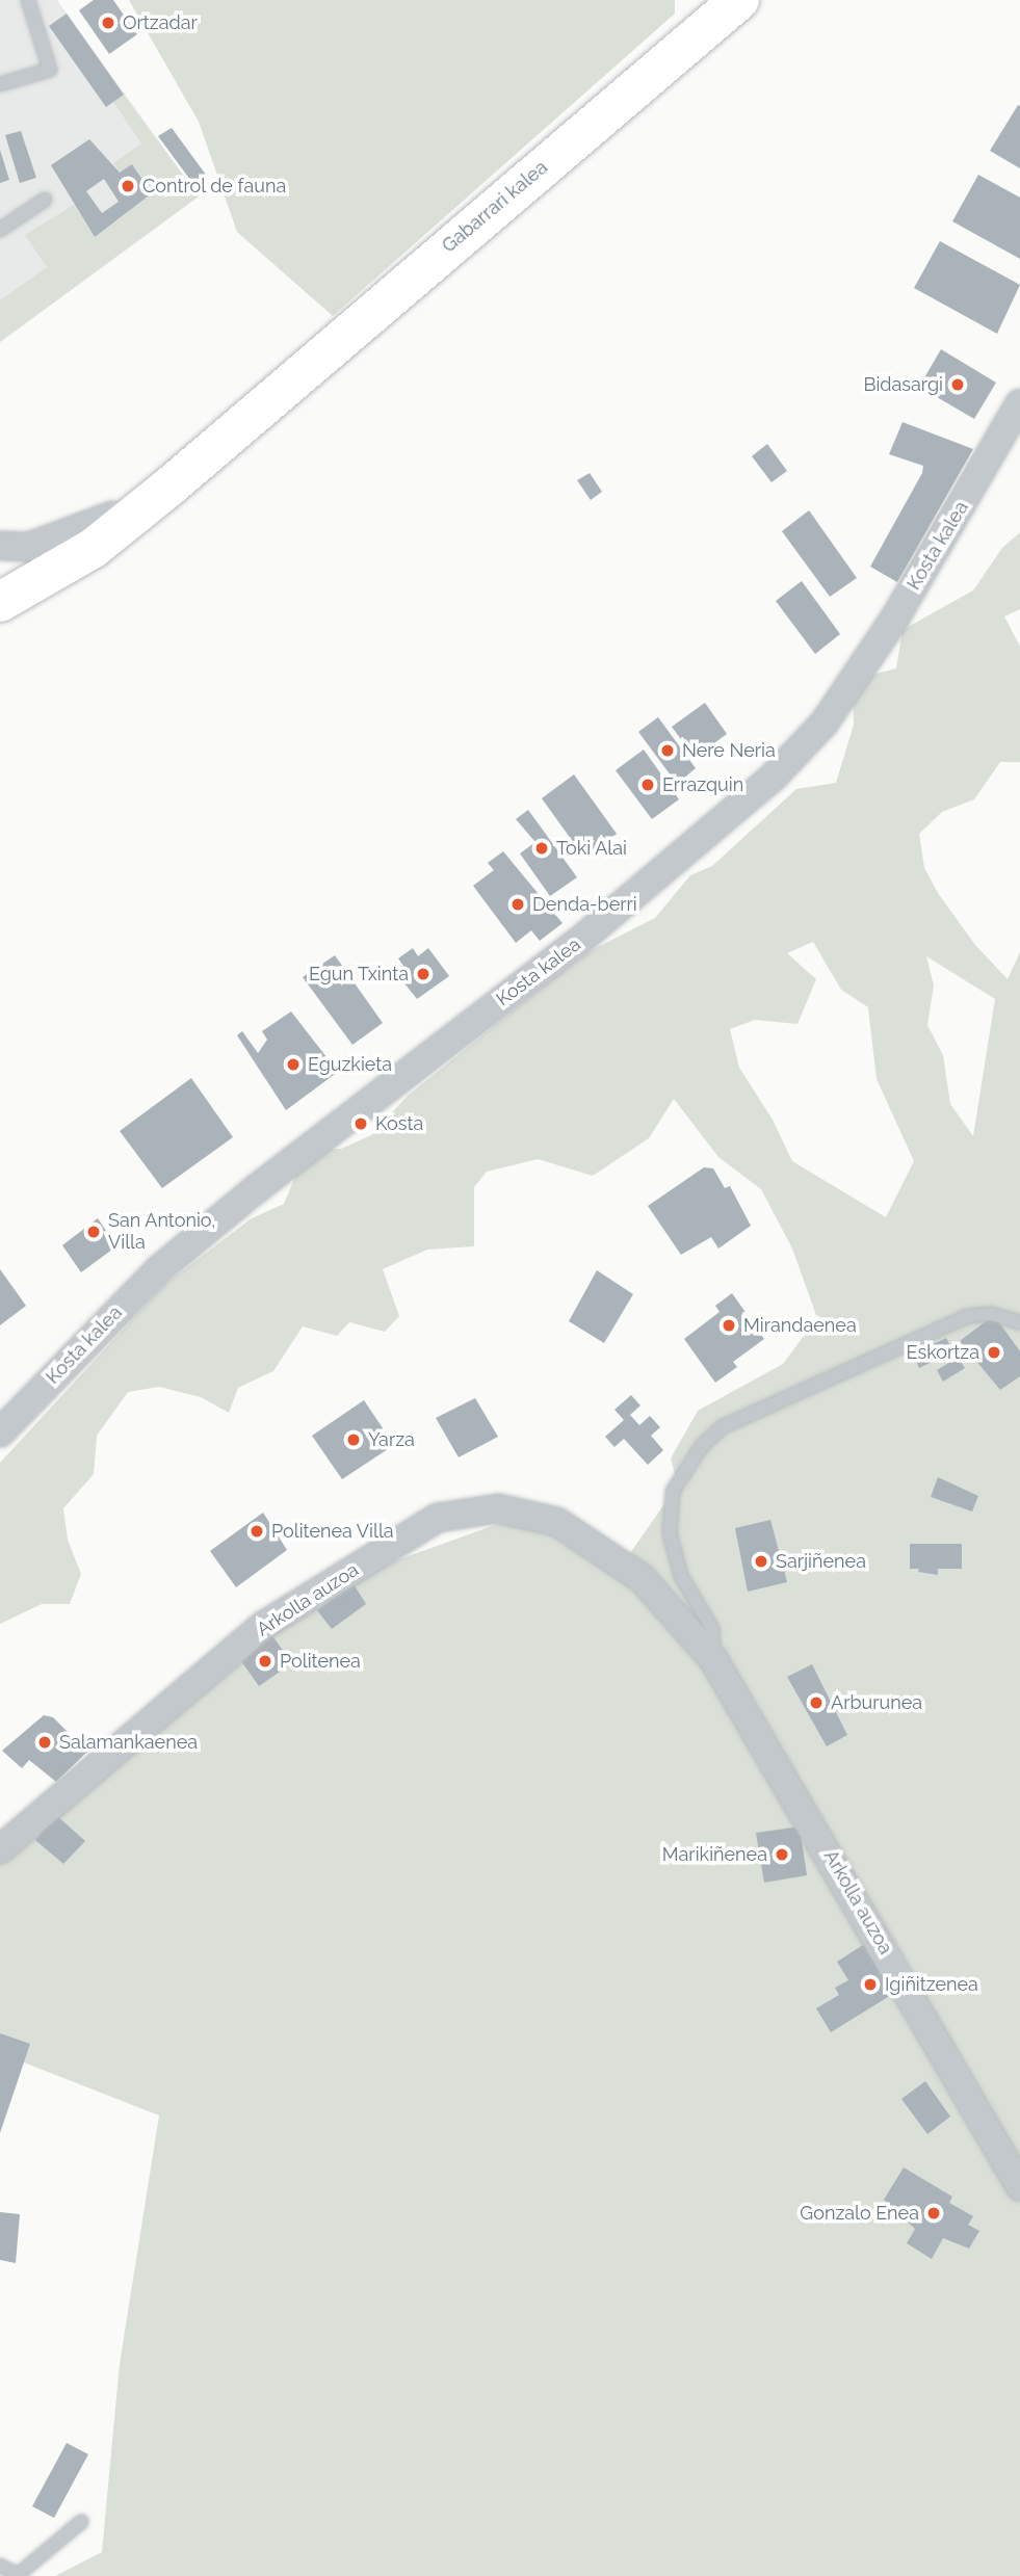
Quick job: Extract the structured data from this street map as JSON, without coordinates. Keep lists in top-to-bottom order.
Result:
{
  "streets": {
    "main road": ["Gabarrari kalea"],
    "street": ["Kosta kalea", "Arkolla auzoa"]
  },
  "places": [
    "Ortzadar",
    "Control de fauna",
    "Bidasargi",
    "Nere Neria",
    "Errazquin",
    "Toki Alai",
    "Denda-berri",
    "Egun Txinta",
    "Eguzkieta",
    "Kosta",
    "San Antonio, Villa",
    "Mirandaenea",
    "Eskortza",
    "Yarza",
    "Politenea Villa",
    "Sarjiñenea",
    "Politenea",
    "Arburunea",
    "Salamankaenea",
    "Marikiñenea",
    "Igiñitzenea",
    "Gonzalo Enea"
  ]
}
